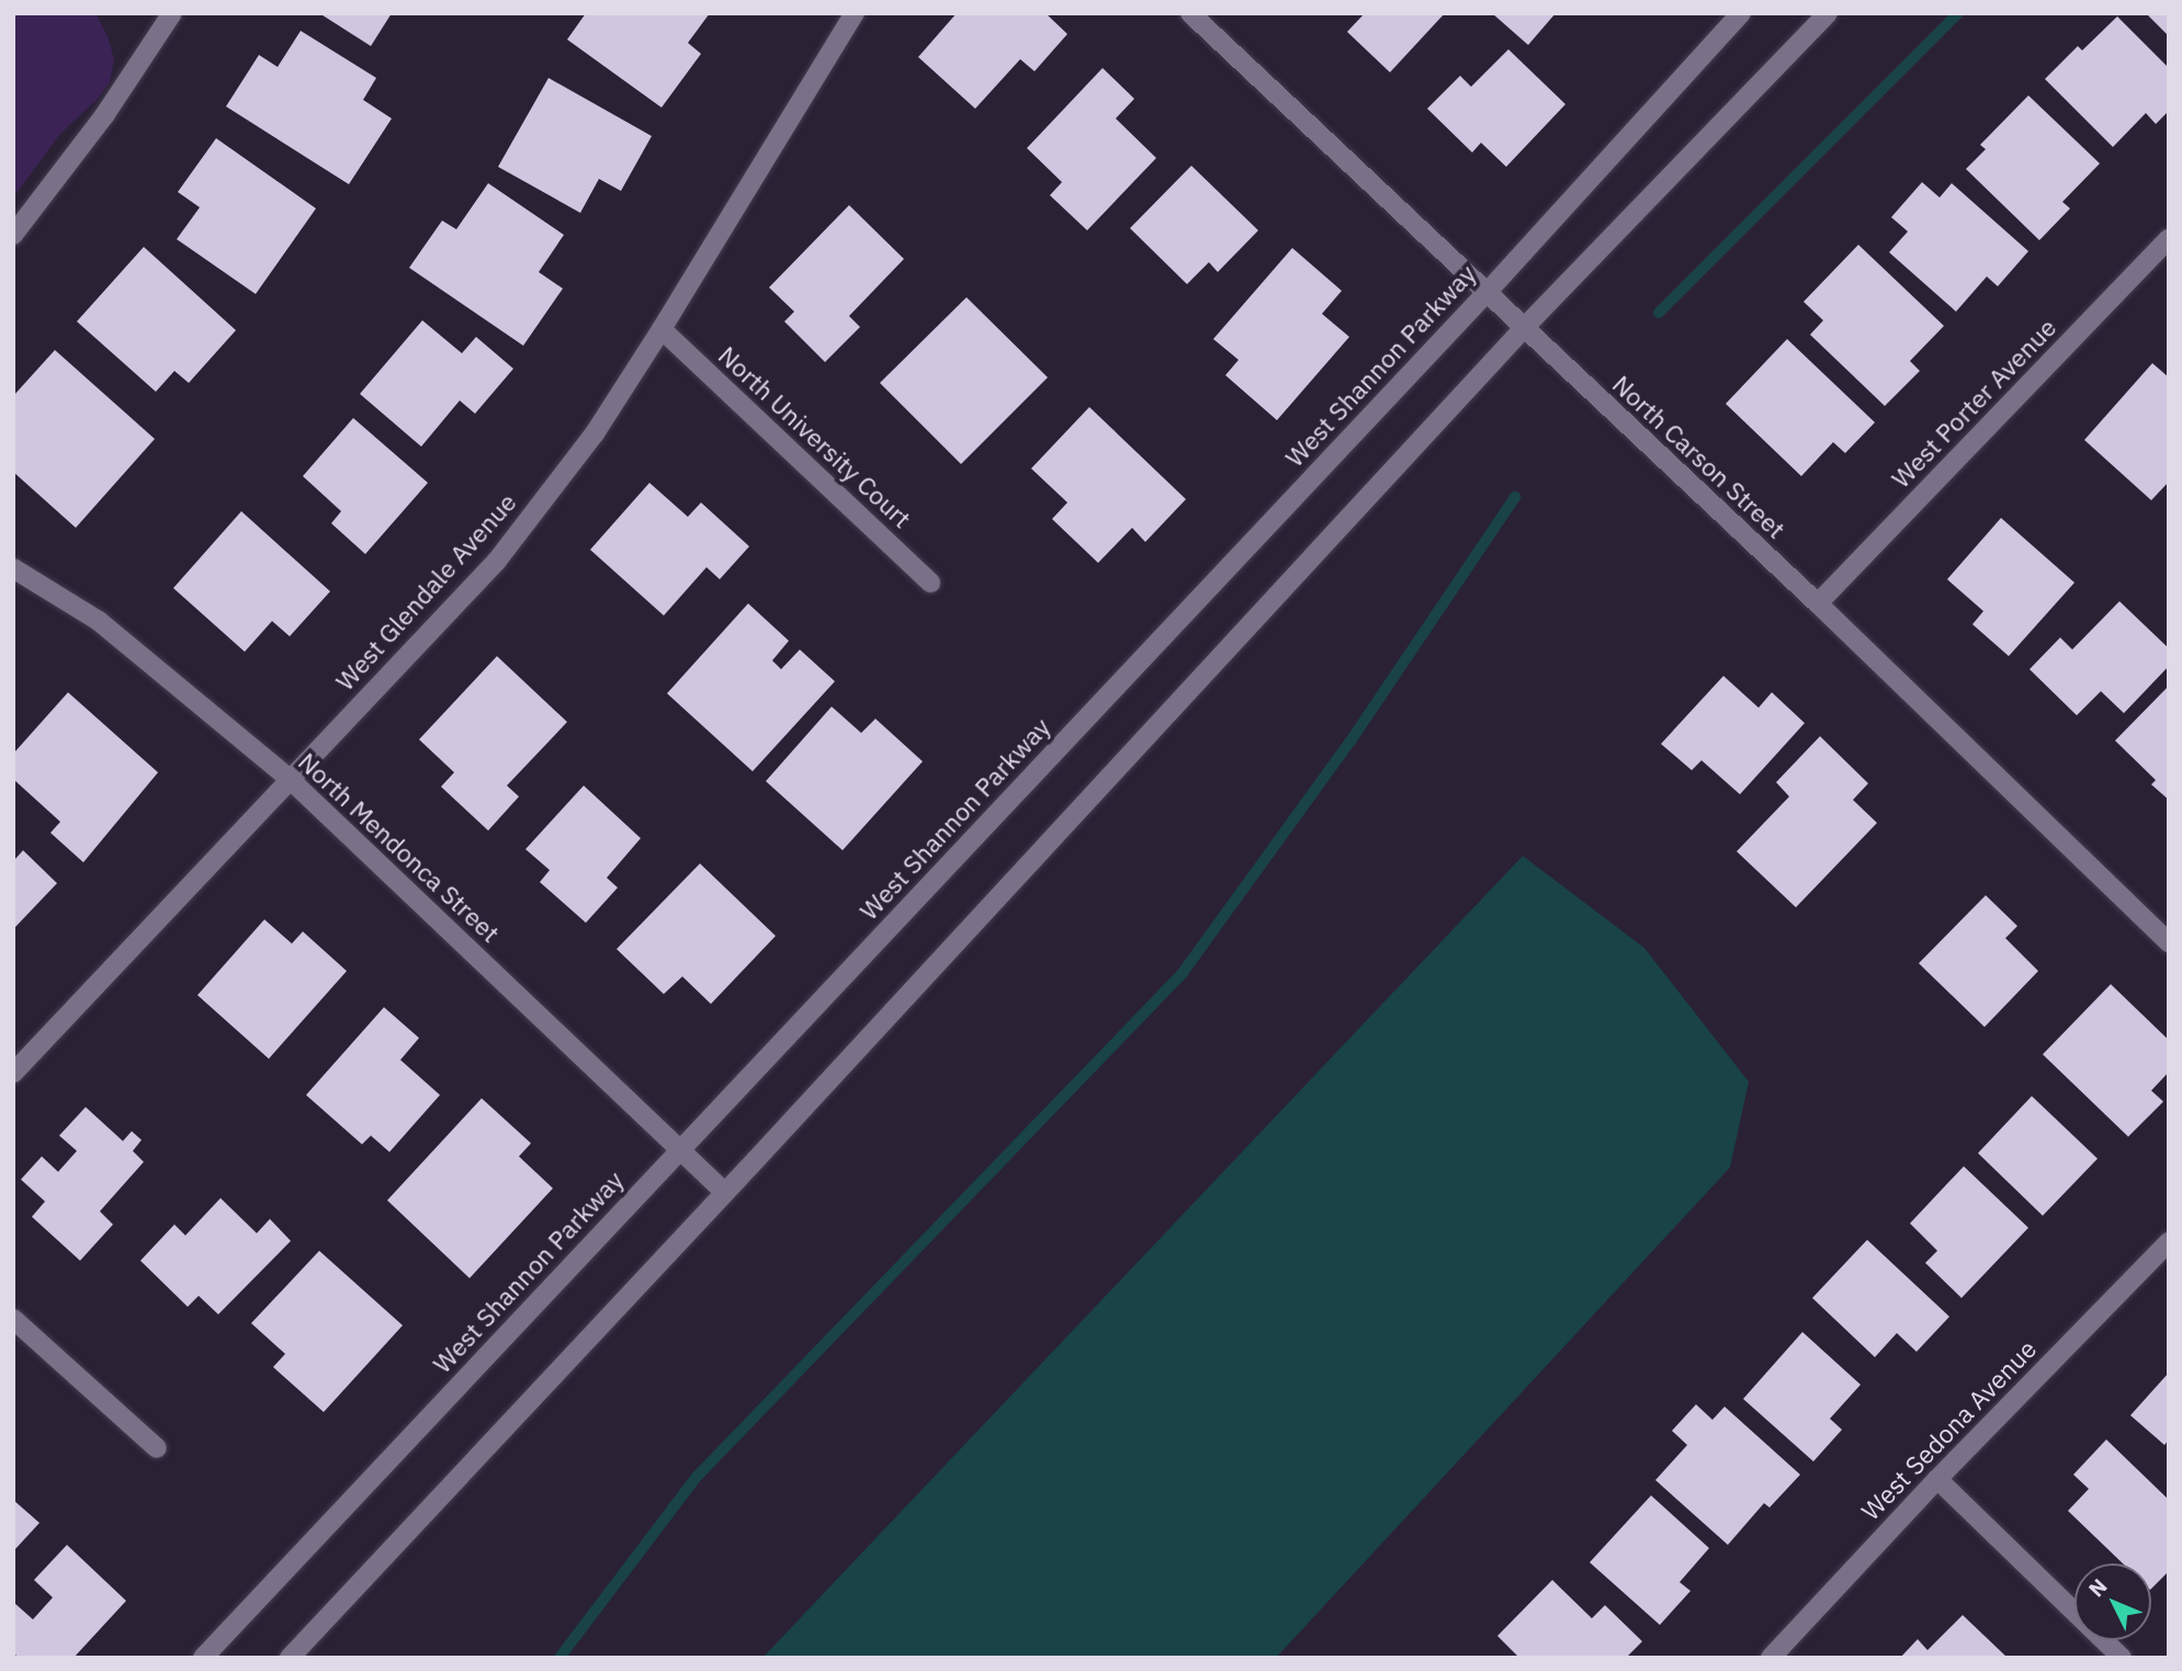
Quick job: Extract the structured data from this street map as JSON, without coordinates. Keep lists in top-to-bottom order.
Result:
{
  "streets": {
    "street": [
      "West Shannon Parkway",
      "West Porter Avenue",
      "North University Court",
      "North Carson Street",
      "West Glendale Avenue",
      "North Mendonca Street",
      "West Sedona Avenue"
    ]
  },
  "crossings": [
    ["West Shannon Parkway", "North Carson Street"],
    ["West Shannon Parkway", "North Mendonca Street"],
    ["West Porter Avenue", "North Carson Street"],
    ["North University Court", "West Glendale Avenue"],
    ["West Glendale Avenue", "North Mendonca Street"]
  ],
  "north": "top left"
}
